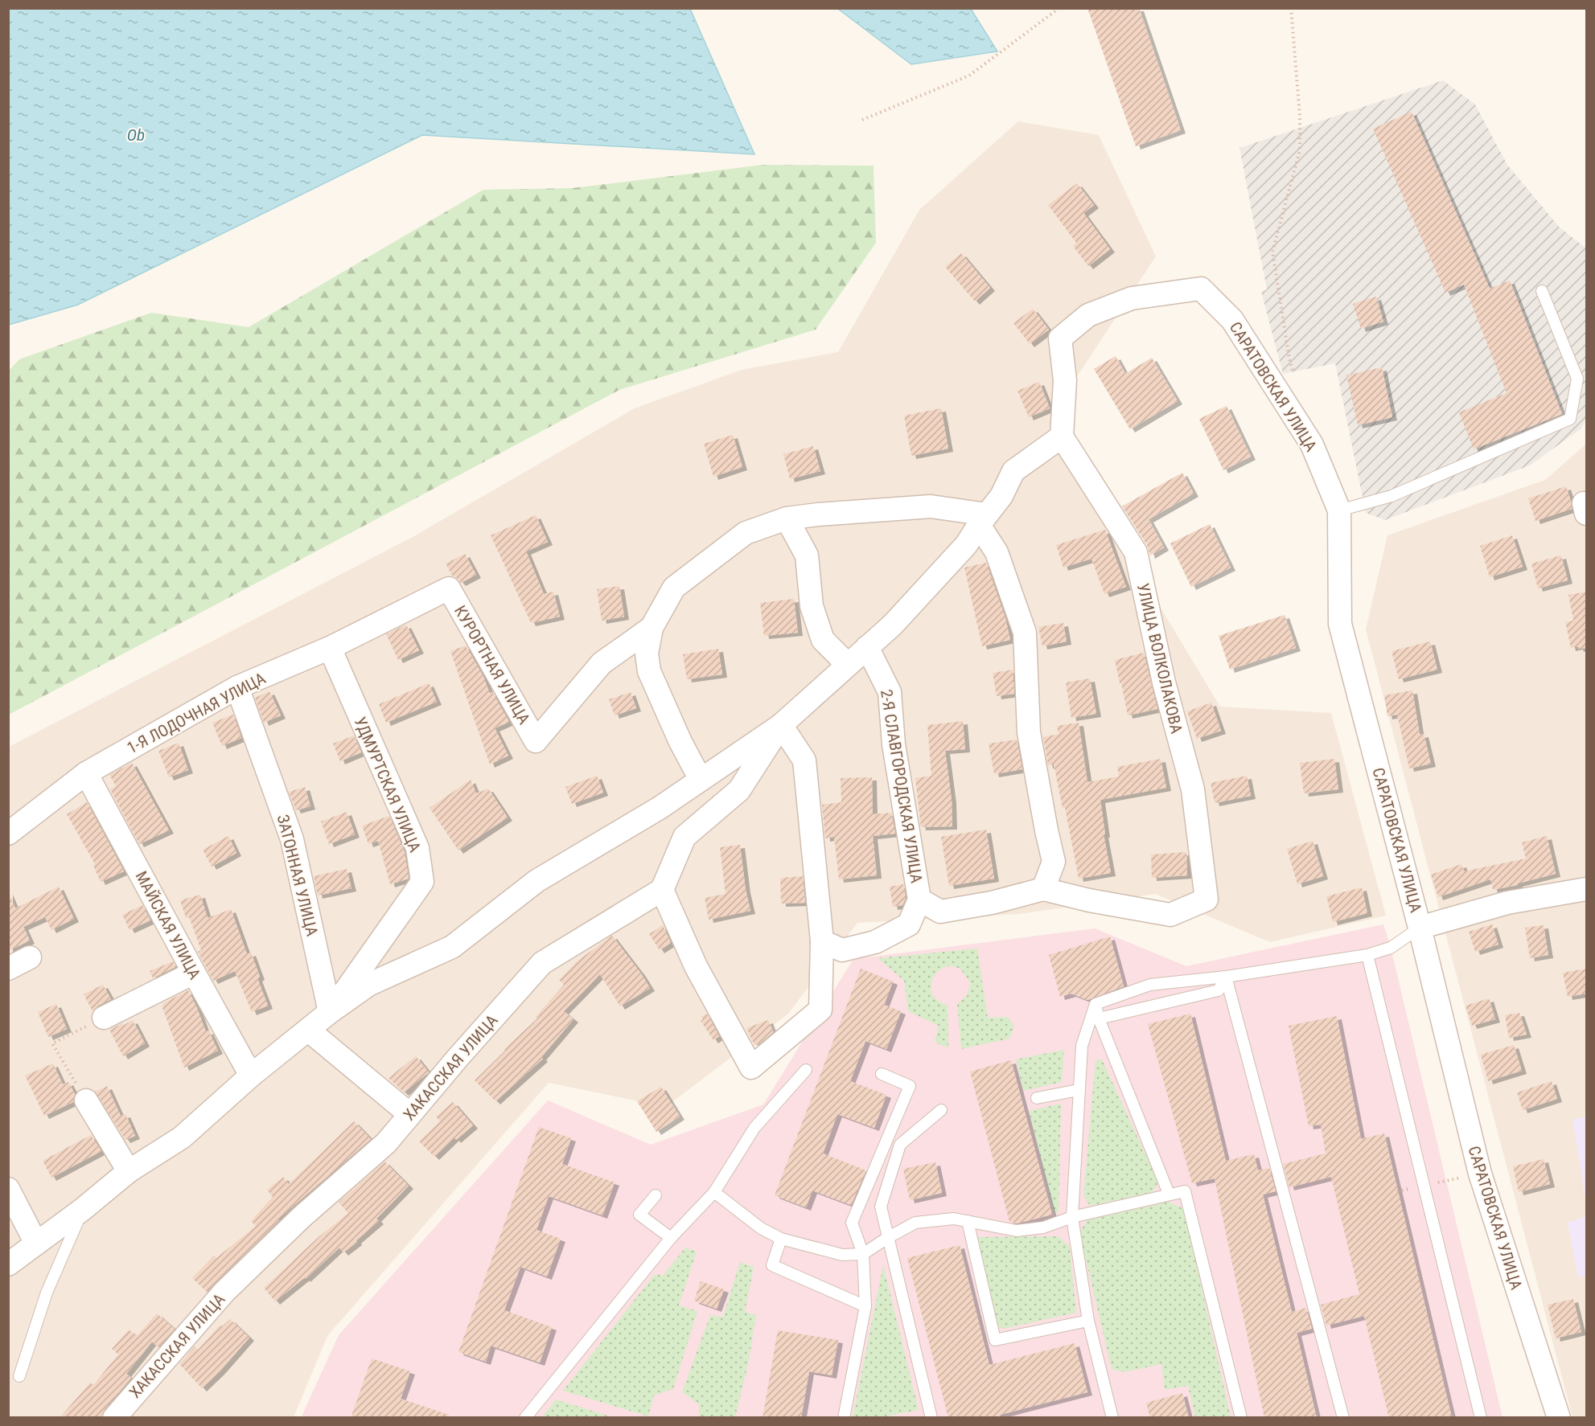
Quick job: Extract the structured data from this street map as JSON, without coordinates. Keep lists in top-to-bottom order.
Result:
{
  "streets": {
    "street": [
      "САРАТОВСКАЯ УЛИЦА",
      "УЛИЦА ВОЛКОЛАКОВА",
      "КУРОРТНАЯ УЛИЦА",
      "1-Я ЛОДОЧНАЯ УЛИЦА",
      "УДМУРТСКАЯ УЛИЦА",
      "2-Я СЛАВГОРОДСКАЯ УЛИЦА",
      "ЗАТОННАЯ УЛИЦА",
      "МАЙСКАЯ УЛИЦА",
      "ХАКАССКАЯ УЛИЦА"
    ]
  },
  "crossings": [
    ["САРАТОВСКАЯ УЛИЦА", "УЛИЦА ВОЛКОЛАКОВА"],
    ["КУРОРТНАЯ УЛИЦА", "1-Я ЛОДОЧНАЯ УЛИЦА"],
    ["1-Я ЛОДОЧНАЯ УЛИЦА", "УДМУРТСКАЯ УЛИЦА"],
    ["1-Я ЛОДОЧНАЯ УЛИЦА", "ЗАТОННАЯ УЛИЦА"],
    ["1-Я ЛОДОЧНАЯ УЛИЦА", "МАЙСКАЯ УЛИЦА"],
    ["УДМУРТСКАЯ УЛИЦА", "ЗАТОННАЯ УЛИЦА"]
  ],
  "water": ["Ob"]
}
